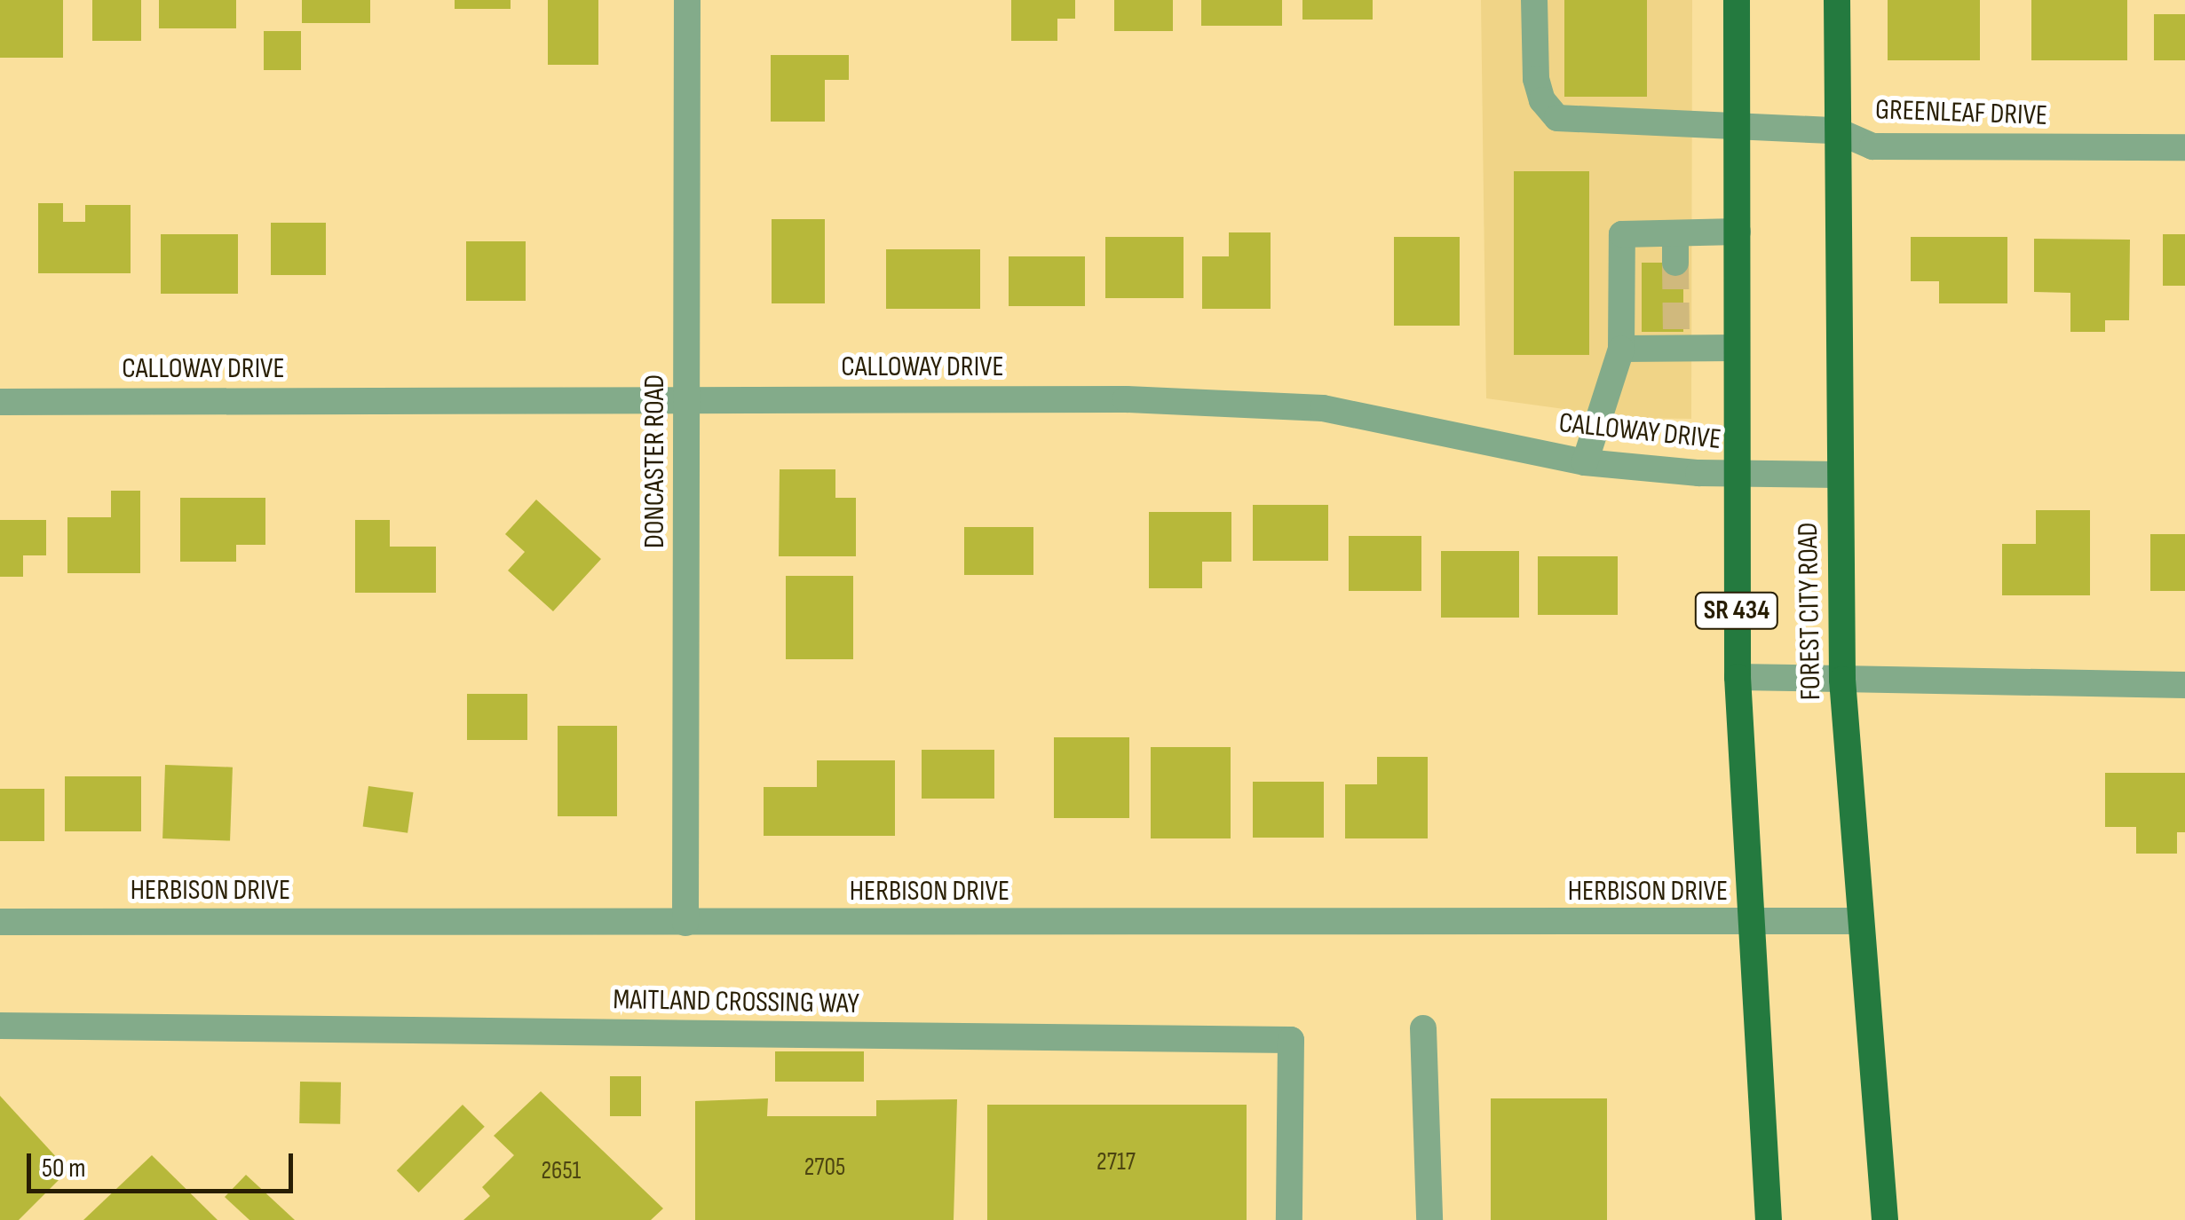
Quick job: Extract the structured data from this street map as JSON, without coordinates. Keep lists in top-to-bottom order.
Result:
{
  "streets": {
    "main road": ["SR 434", "FOREST CITY ROAD"],
    "street": [
      "GREENLEAF DRIVE",
      "CALLOWAY DRIVE",
      "DONCASTER ROAD",
      "HERBISON DRIVE",
      "MAITLAND CROSSING WAY"
    ]
  },
  "crossings": [
    ["GREENLEAF DRIVE", "SR 434"],
    ["GREENLEAF DRIVE", "FOREST CITY ROAD"],
    ["CALLOWAY DRIVE", "DONCASTER ROAD"],
    ["CALLOWAY DRIVE", "SR 434"],
    ["CALLOWAY DRIVE", "FOREST CITY ROAD"],
    ["DONCASTER ROAD", "HERBISON DRIVE"],
    ["SR 434", "HERBISON DRIVE"],
    ["FOREST CITY ROAD", "HERBISON DRIVE"]
  ],
  "house_numbers": ["2717", "2705", "2651"],
  "scale_bar": "50 m"
}
